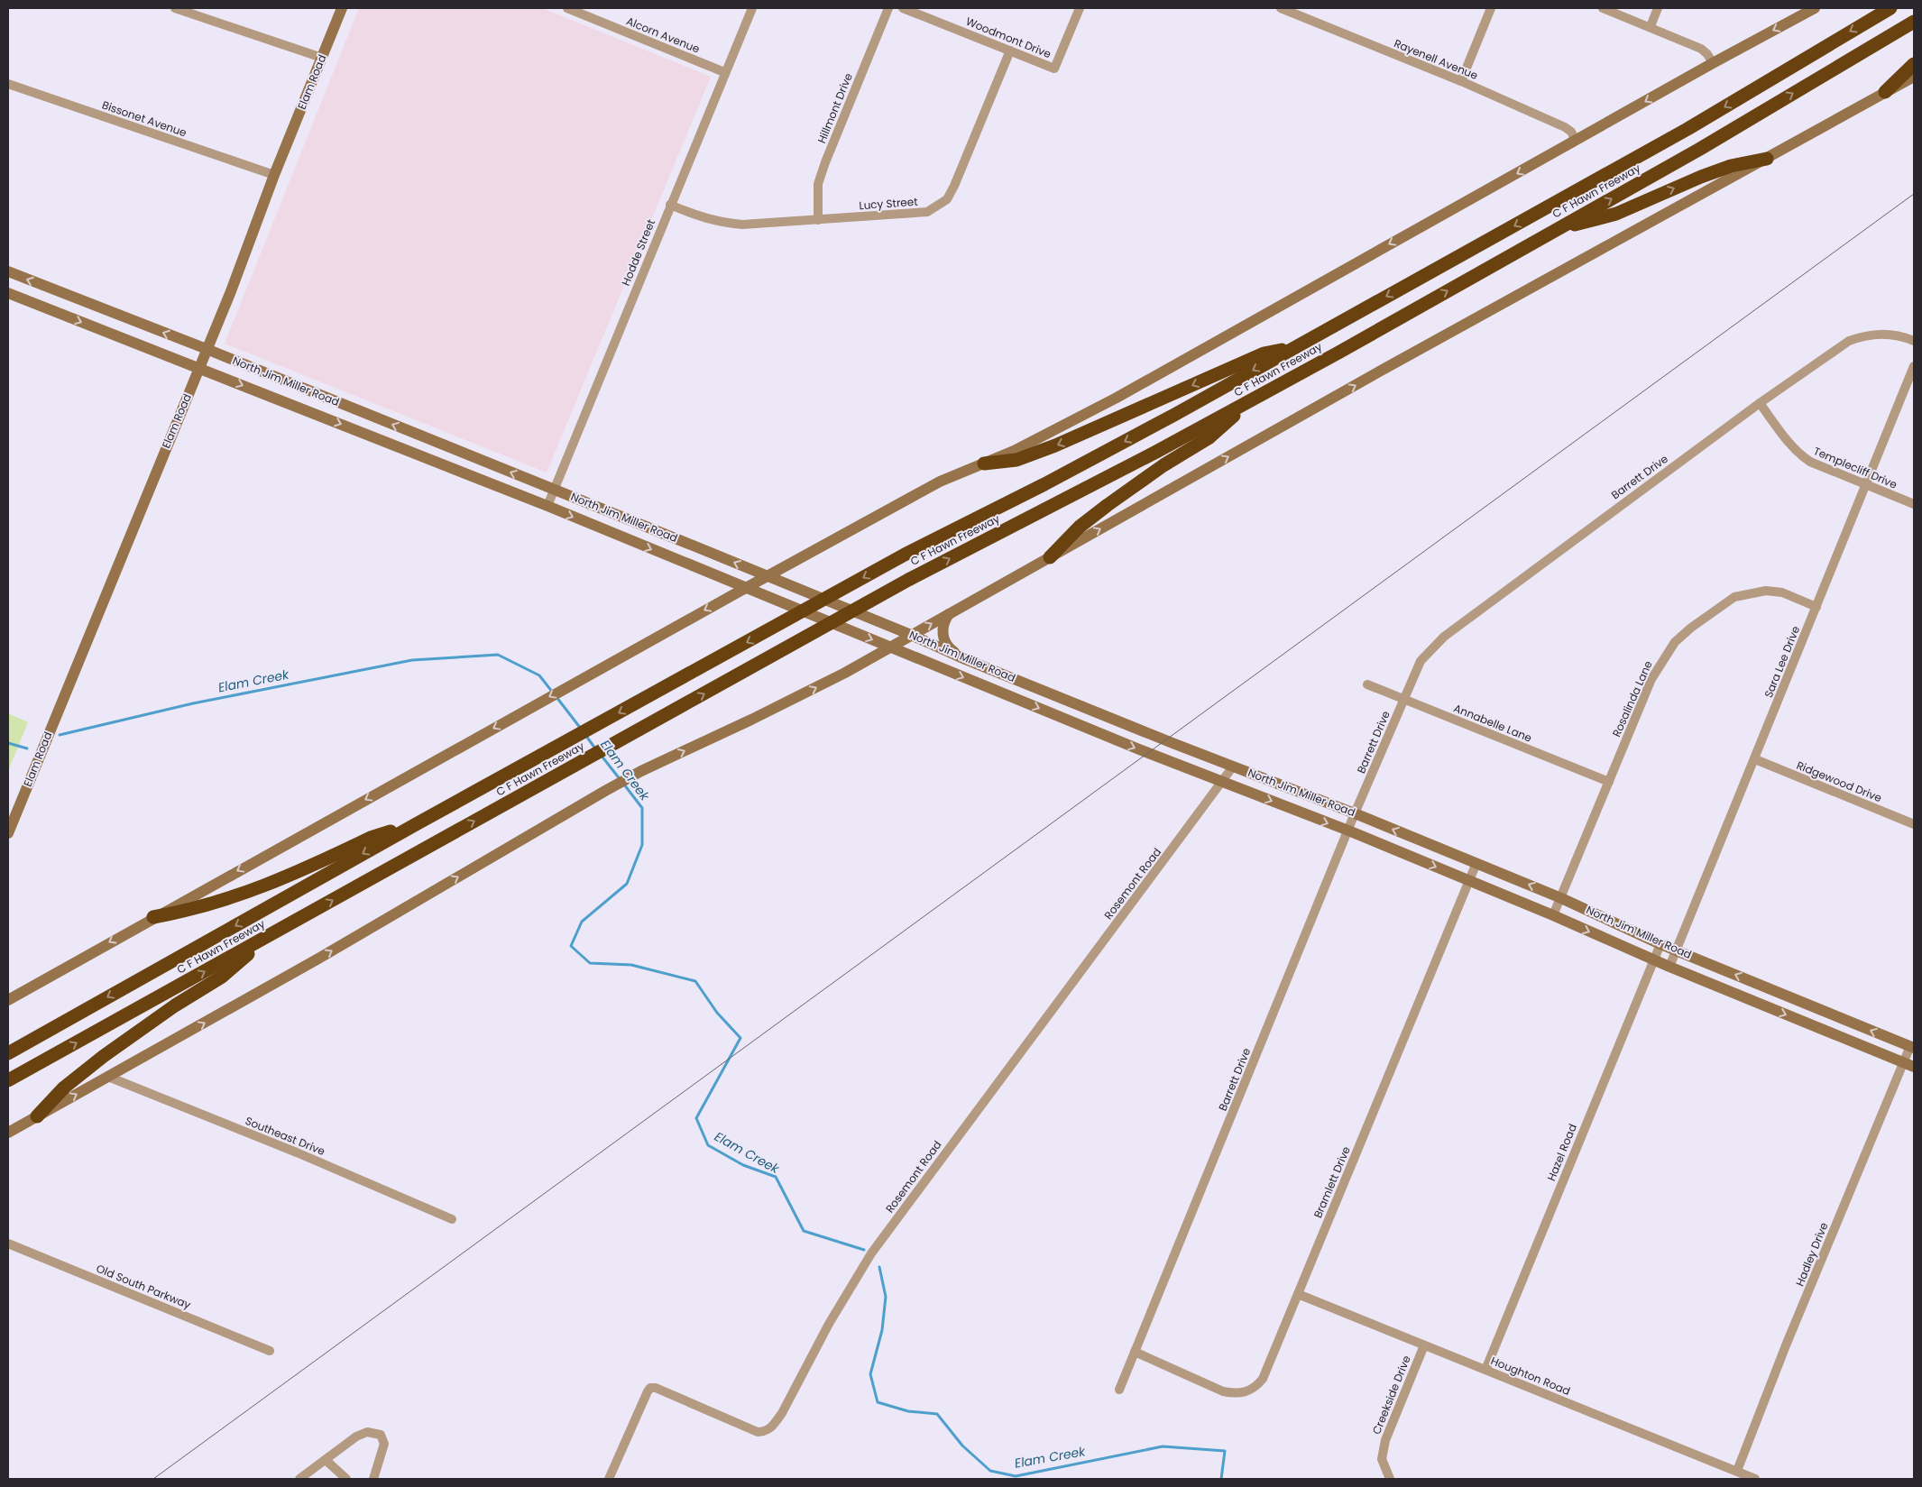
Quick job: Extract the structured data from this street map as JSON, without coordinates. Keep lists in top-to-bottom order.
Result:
{
  "streets": {
    "highway": ["C F Hawn Freeway"],
    "main road": ["Elam Road", "North Jim Miller Road"],
    "street": [
      "Alcorn Avenue",
      "Woodmont Drive",
      "Rayenell Avenue",
      "Hillmont Drive",
      "Bissonet Avenue",
      "Lucy Street",
      "Hodde Street",
      "Templecliff Drive",
      "Barrett Drive",
      "Sara Lee Drive",
      "Rosalinda Lane",
      "Annabelle Lane",
      "Ridgewood Drive",
      "Rosemont Road",
      "Southeast Drive",
      "Hazel Road",
      "Bramlett Drive",
      "Hadley Drive",
      "Old South Parkway",
      "Houghton Road",
      "Creekside Drive"
    ]
  },
  "crossings": [
    ["Alcorn Avenue", "Hodde Street"],
    ["Woodmont Drive", "Lucy Street"],
    ["Elam Road", "Bissonet Avenue"],
    ["Elam Road", "North Jim Miller Road"],
    ["Hillmont Drive", "Lucy Street"],
    ["Lucy Street", "Hodde Street"],
    ["Hodde Street", "North Jim Miller Road"],
    ["North Jim Miller Road", "Barrett Drive"],
    ["North Jim Miller Road", "Sara Lee Drive"],
    ["North Jim Miller Road", "Rosalinda Lane"],
    ["North Jim Miller Road", "Rosemont Road"],
    ["North Jim Miller Road", "Hazel Road"],
    ["North Jim Miller Road", "Bramlett Drive"],
    ["North Jim Miller Road", "Hadley Drive"],
    ["Templecliff Drive", "Barrett Drive"],
    ["Templecliff Drive", "Sara Lee Drive"],
    ["Barrett Drive", "Annabelle Lane"],
    ["Barrett Drive", "Bramlett Drive"],
    ["Sara Lee Drive", "Rosalinda Lane"],
    ["Sara Lee Drive", "Ridgewood Drive"],
    ["Rosalinda Lane", "Annabelle Lane"],
    ["Hazel Road", "Houghton Road"],
    ["Bramlett Drive", "Houghton Road"],
    ["Hadley Drive", "Houghton Road"],
    ["Houghton Road", "Creekside Drive"]
  ],
  "water": ["Elam Creek"]
}
